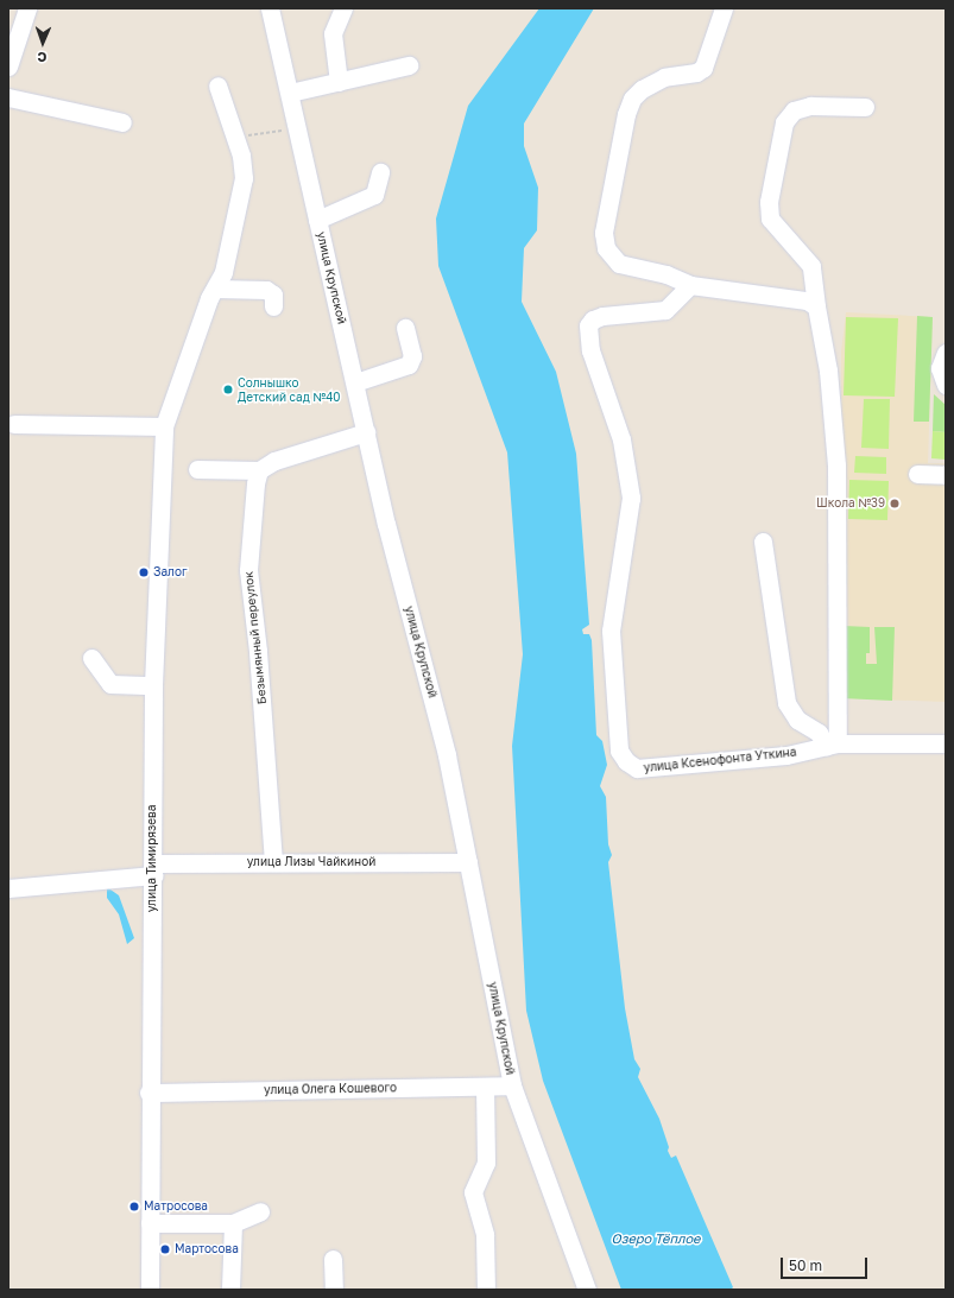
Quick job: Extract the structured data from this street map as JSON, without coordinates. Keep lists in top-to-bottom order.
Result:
{
  "streets": {
    "street": [
      "улица Крупской",
      "Безымянный переулок",
      "улица Ксенофонта Уткина",
      "улица Тимирязева",
      "улица Лизы Чайкиной",
      "улица Олега Кошевого"
    ]
  },
  "crossings": [
    ["улица Крупской", "улица Лизы Чайкиной"],
    ["улица Крупской", "улица Олега Кошевого"],
    ["Безымянный переулок", "улица Лизы Чайкиной"],
    ["улица Тимирязева", "улица Лизы Чайкиной"],
    ["улица Тимирязева", "улица Олега Кошевого"]
  ],
  "water": ["Озеро Тёплое"],
  "places": [
    "Солнышко Детский сад №40",
    "Школа №39",
    "Залог",
    "Матросова",
    "Мартосова"
  ],
  "scale_bar": "50 m",
  "north": "bottom"
}
